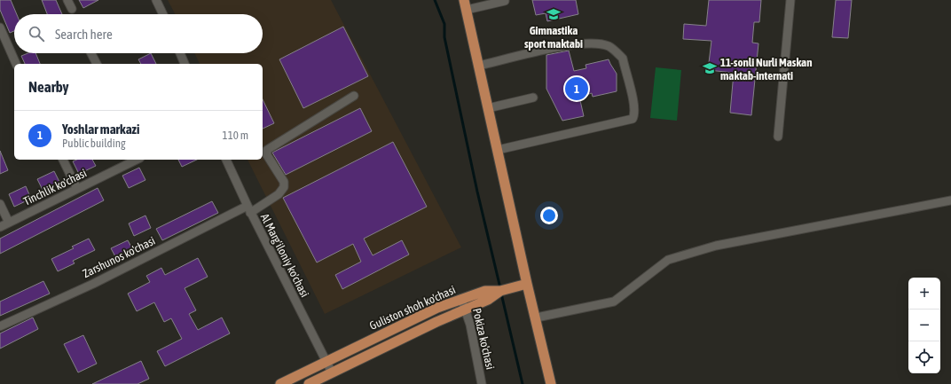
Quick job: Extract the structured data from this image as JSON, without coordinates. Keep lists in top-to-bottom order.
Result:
{
  "streets": {
    "main road": ["Guliston shoh ko'chasi"],
    "street": [
      "Tinchlik ko'chasi",
      "Al Marg'iloniy ko'chasi",
      "Zarshunos ko'chasi",
      "Pokiza ko'chasi"
    ]
  },
  "crossings": [
    ["Al Marg'iloniy ko'chasi", "Zarshunos ko'chasi"],
    ["Al Marg'iloniy ko'chasi", "Guliston shoh ko'chasi"],
    ["Guliston shoh ko'chasi", "Pokiza ko'chasi"]
  ],
  "places": {
    "school or university": ["Gimnastika sport maktabi", "11-sonli Nurli Maskan maktab-internati"]
  },
  "page": {
    "search": "Search here",
    "heading": "Nearby",
    "pins": "1",
    "list": [
      {
        "mark": "1",
        "name": "Yoshlar markazi",
        "note": "Public building",
        "value": "110 m"
      }
    ],
    "map_buttons": ["+", "−"]
  }
}
